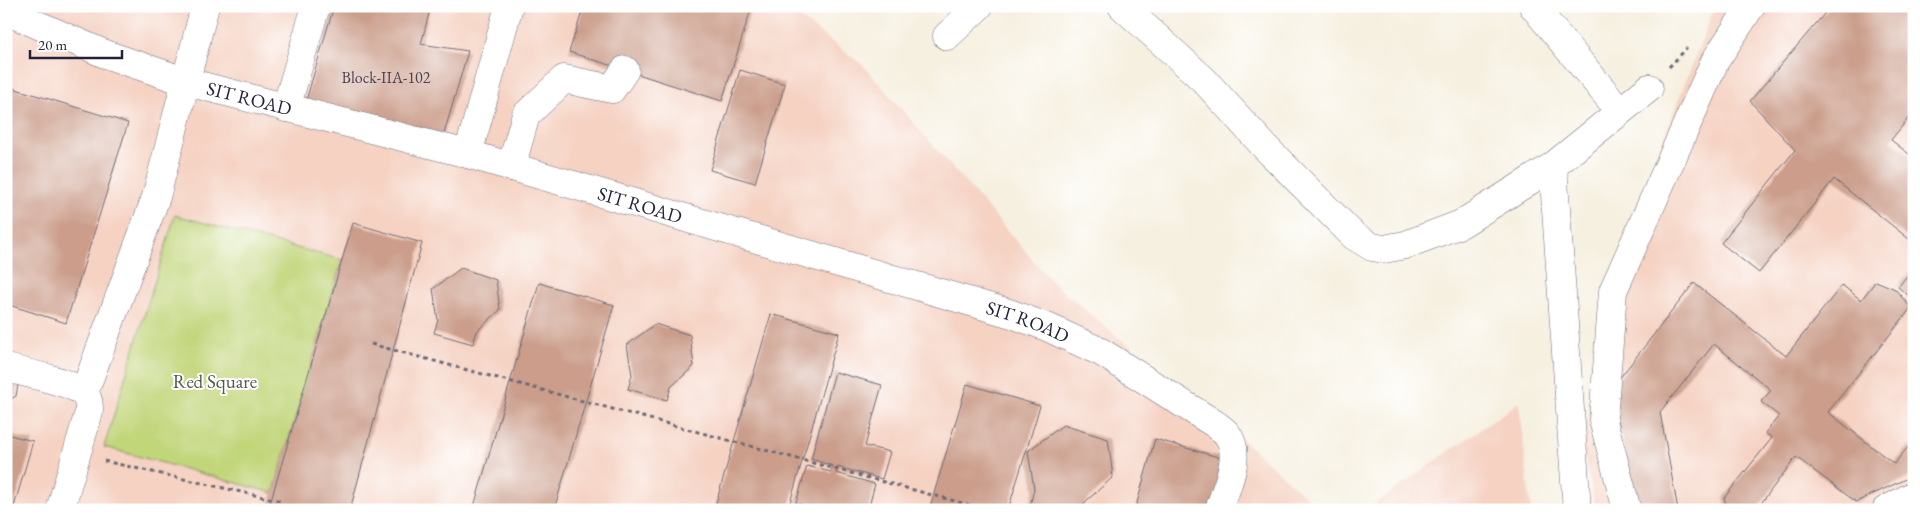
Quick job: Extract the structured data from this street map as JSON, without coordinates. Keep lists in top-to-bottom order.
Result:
{
  "streets": {
    "street": ["SIT ROAD"]
  },
  "parks": ["Red Square"],
  "house_numbers": ["Block-IIA-102"],
  "scale_bar": "20 m"
}
